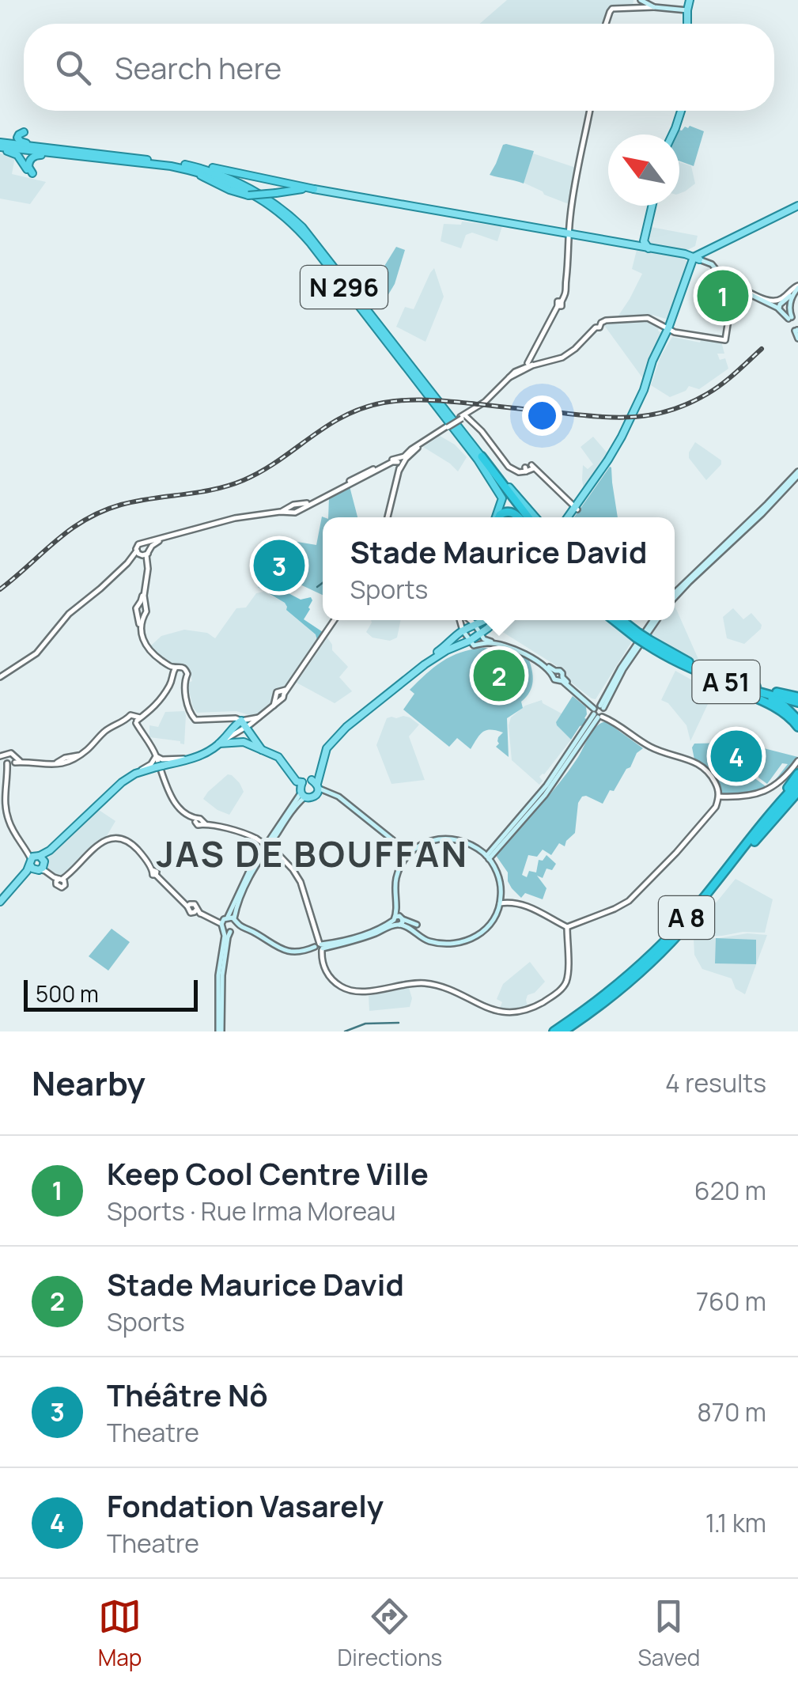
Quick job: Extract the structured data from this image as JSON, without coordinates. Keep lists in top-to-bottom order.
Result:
{
  "streets": {
    "highway": ["N 296", "A 51", "A 8"]
  },
  "districts": ["JAS DE BOUFFAN"],
  "scale_bar": "500 m",
  "north": "top left",
  "page": {
    "search": "Search here",
    "pins": [
      "1",
      "3",
      "2",
      "4"
    ],
    "popup": ["Stade Maurice David", "Sports"],
    "scale": "500 m",
    "heading": ["Nearby", "4 results"],
    "list": [
      {
        "mark": "1",
        "name": "Keep Cool Centre Ville",
        "note": "Sports · Rue Irma Moreau",
        "value": "620 m"
      },
      {
        "mark": "2",
        "name": "Stade Maurice David",
        "note": "Sports",
        "value": "760 m"
      },
      {
        "mark": "3",
        "name": "Théâtre Nô",
        "note": "Theatre",
        "value": "870 m"
      },
      {
        "mark": "4",
        "name": "Fondation Vasarely",
        "note": "Theatre",
        "value": "1.1 km"
      }
    ],
    "nav": ["Map", "Directions", "Saved"]
  }
}
